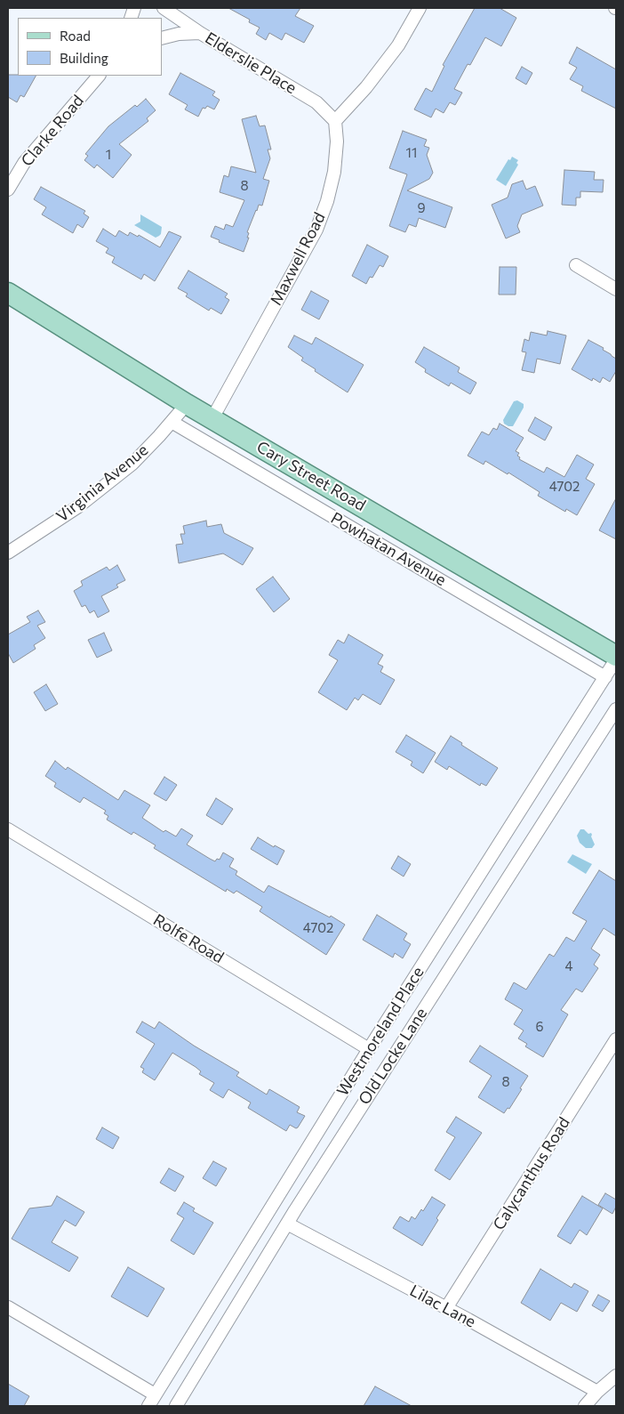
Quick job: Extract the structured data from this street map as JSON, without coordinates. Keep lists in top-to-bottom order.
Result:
{
  "streets": {
    "main road": ["Cary Street Road"],
    "street": [
      "Elderslie Place",
      "Clarke Road",
      "Maxwell Road",
      "Virginia Avenue",
      "Powhatan Avenue",
      "Rolfe Road",
      "Westmoreland Place",
      "Old Locke Lane",
      "Calycanthus Road",
      "Lilac Lane"
    ]
  },
  "crossings": [
    ["Elderslie Place", "Maxwell Road"],
    ["Maxwell Road", "Cary Street Road"],
    ["Cary Street Road", "Virginia Avenue"],
    ["Cary Street Road", "Westmoreland Place"],
    ["Virginia Avenue", "Powhatan Avenue"],
    ["Powhatan Avenue", "Westmoreland Place"],
    ["Rolfe Road", "Westmoreland Place"],
    ["Old Locke Lane", "Lilac Lane"],
    ["Calycanthus Road", "Lilac Lane"]
  ],
  "house_numbers": [
    "11",
    "1",
    "8",
    "9",
    "4702",
    "4702",
    "4",
    "6",
    "8"
  ],
  "legend": ["Road", "Building"]
}
